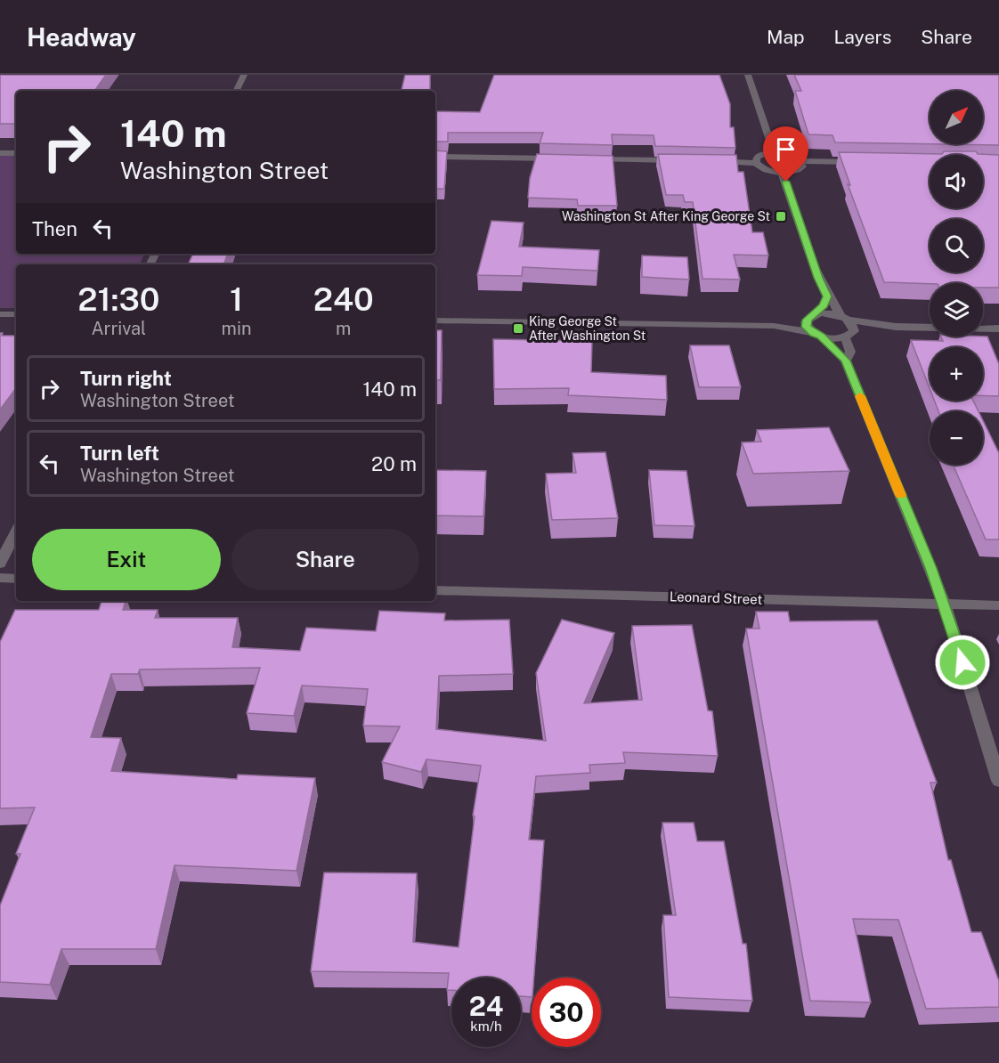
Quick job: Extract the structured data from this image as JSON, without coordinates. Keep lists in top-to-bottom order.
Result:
{
  "streets": {
    "street": ["Leonard Street"]
  },
  "places": {
    "transit": ["Washington St After King George St", "King George St After Washington St"]
  },
  "north": "top right",
  "page": {
    "header": "Headway",
    "nav": ["Map", "Layers", "Share"],
    "map_buttons": ["+", "−"],
    "turn": ["140 m", "Washington Street"],
    "then": "Then",
    "eta": [
      "21:30",
      "Arrival",
      "1",
      "min",
      "240",
      "m"
    ],
    "list": [
      {
        "name": "Turn right",
        "note": "Washington Street",
        "value": "140 m"
      },
      {
        "name": "Turn left",
        "note": "Washington Street",
        "value": "20 m"
      }
    ],
    "buttons": ["Exit", "Share"],
    "speed": "24 km/h",
    "limit": "30"
  }
}
